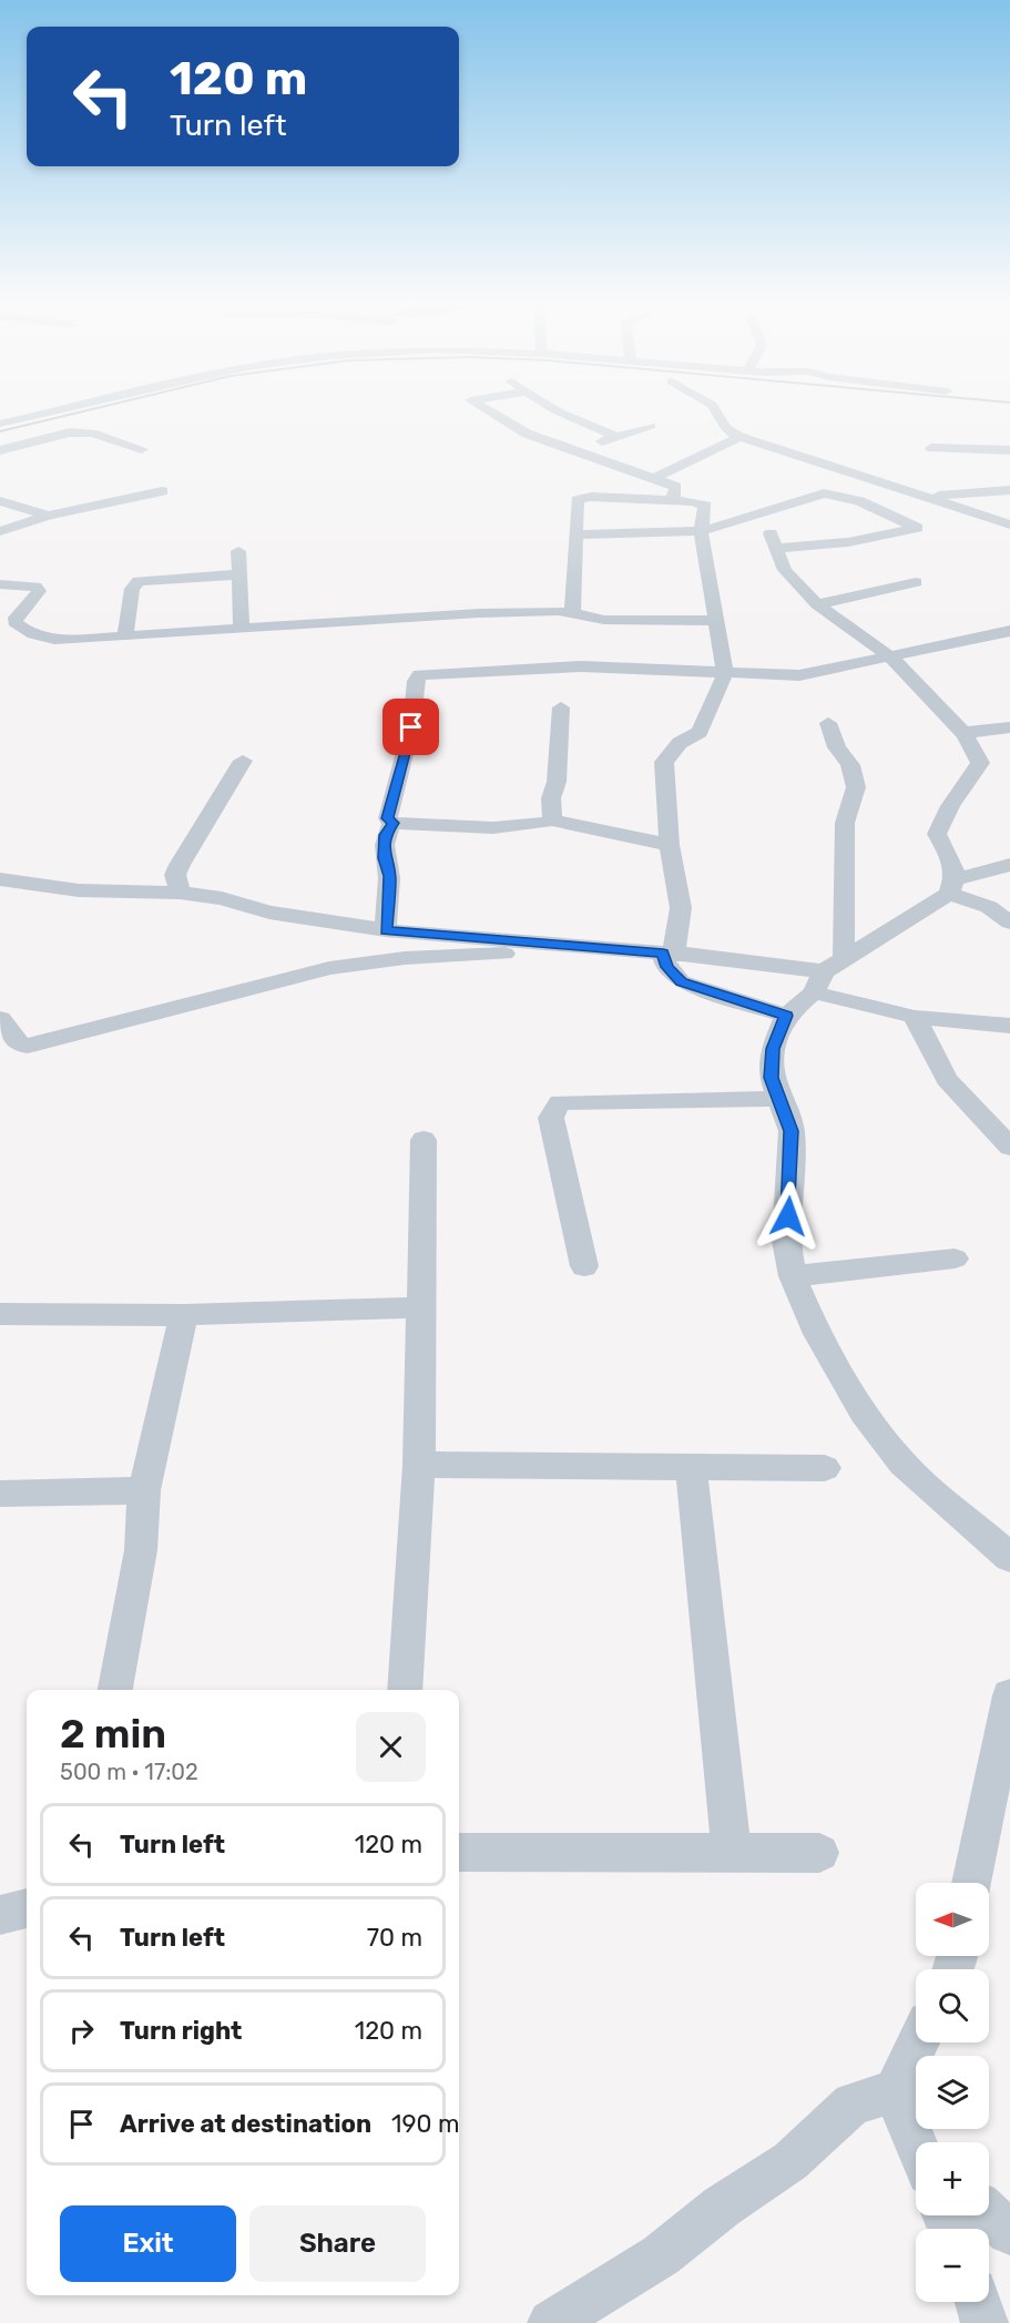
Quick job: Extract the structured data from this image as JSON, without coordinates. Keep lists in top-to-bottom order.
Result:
{
  "north": "left",
  "page": {
    "turn": ["120 m", "Turn left"],
    "heading": ["2 min", "500 m · 17:02"],
    "list": [
      {
        "name": "Turn left",
        "value": "120 m"
      },
      {
        "name": "Turn left",
        "value": "70 m"
      },
      {
        "name": "Turn right",
        "value": "120 m"
      },
      {
        "name": "Arrive at destination",
        "value": "190 m"
      }
    ],
    "map_buttons": ["+", "−"],
    "buttons": ["Exit", "Share"]
  }
}
